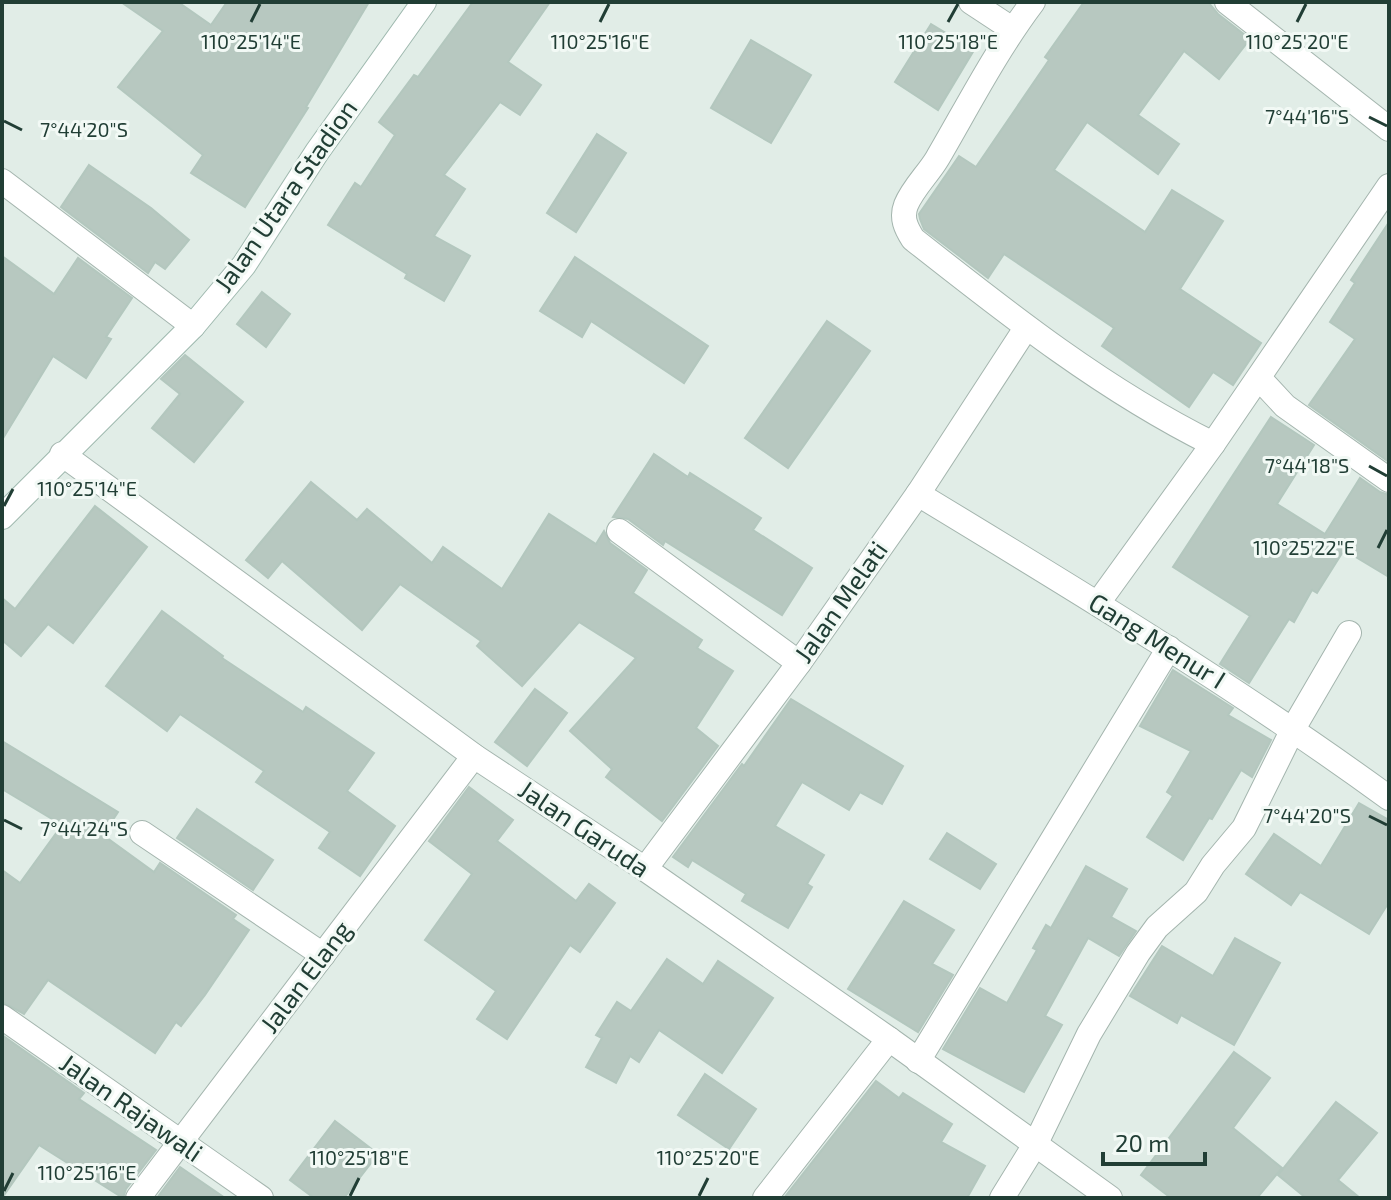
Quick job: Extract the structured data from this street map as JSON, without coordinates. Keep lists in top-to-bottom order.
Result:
{
  "streets": {
    "street": [
      "Jalan Utara Stadion",
      "Jalan Melati",
      "Gang Menur I",
      "Jalan Garuda",
      "Jalan Elang",
      "Jalan Rajawali"
    ]
  },
  "crossings": [
    ["Jalan Utara Stadion", "Jalan Garuda"],
    ["Jalan Melati", "Gang Menur I"],
    ["Jalan Melati", "Jalan Garuda"],
    ["Jalan Garuda", "Jalan Elang"],
    ["Jalan Elang", "Jalan Rajawali"]
  ],
  "scale_bar": "20 m",
  "coordinates": [
    "110°25'14\"E",
    "110°25'16\"E",
    "110°25'18\"E",
    "110°25'20\"E",
    "7°44'16\"S",
    "7°44'20\"S",
    "7°44'18\"S",
    "110°25'22\"E",
    "7°44'24\"S"
  ]
}
